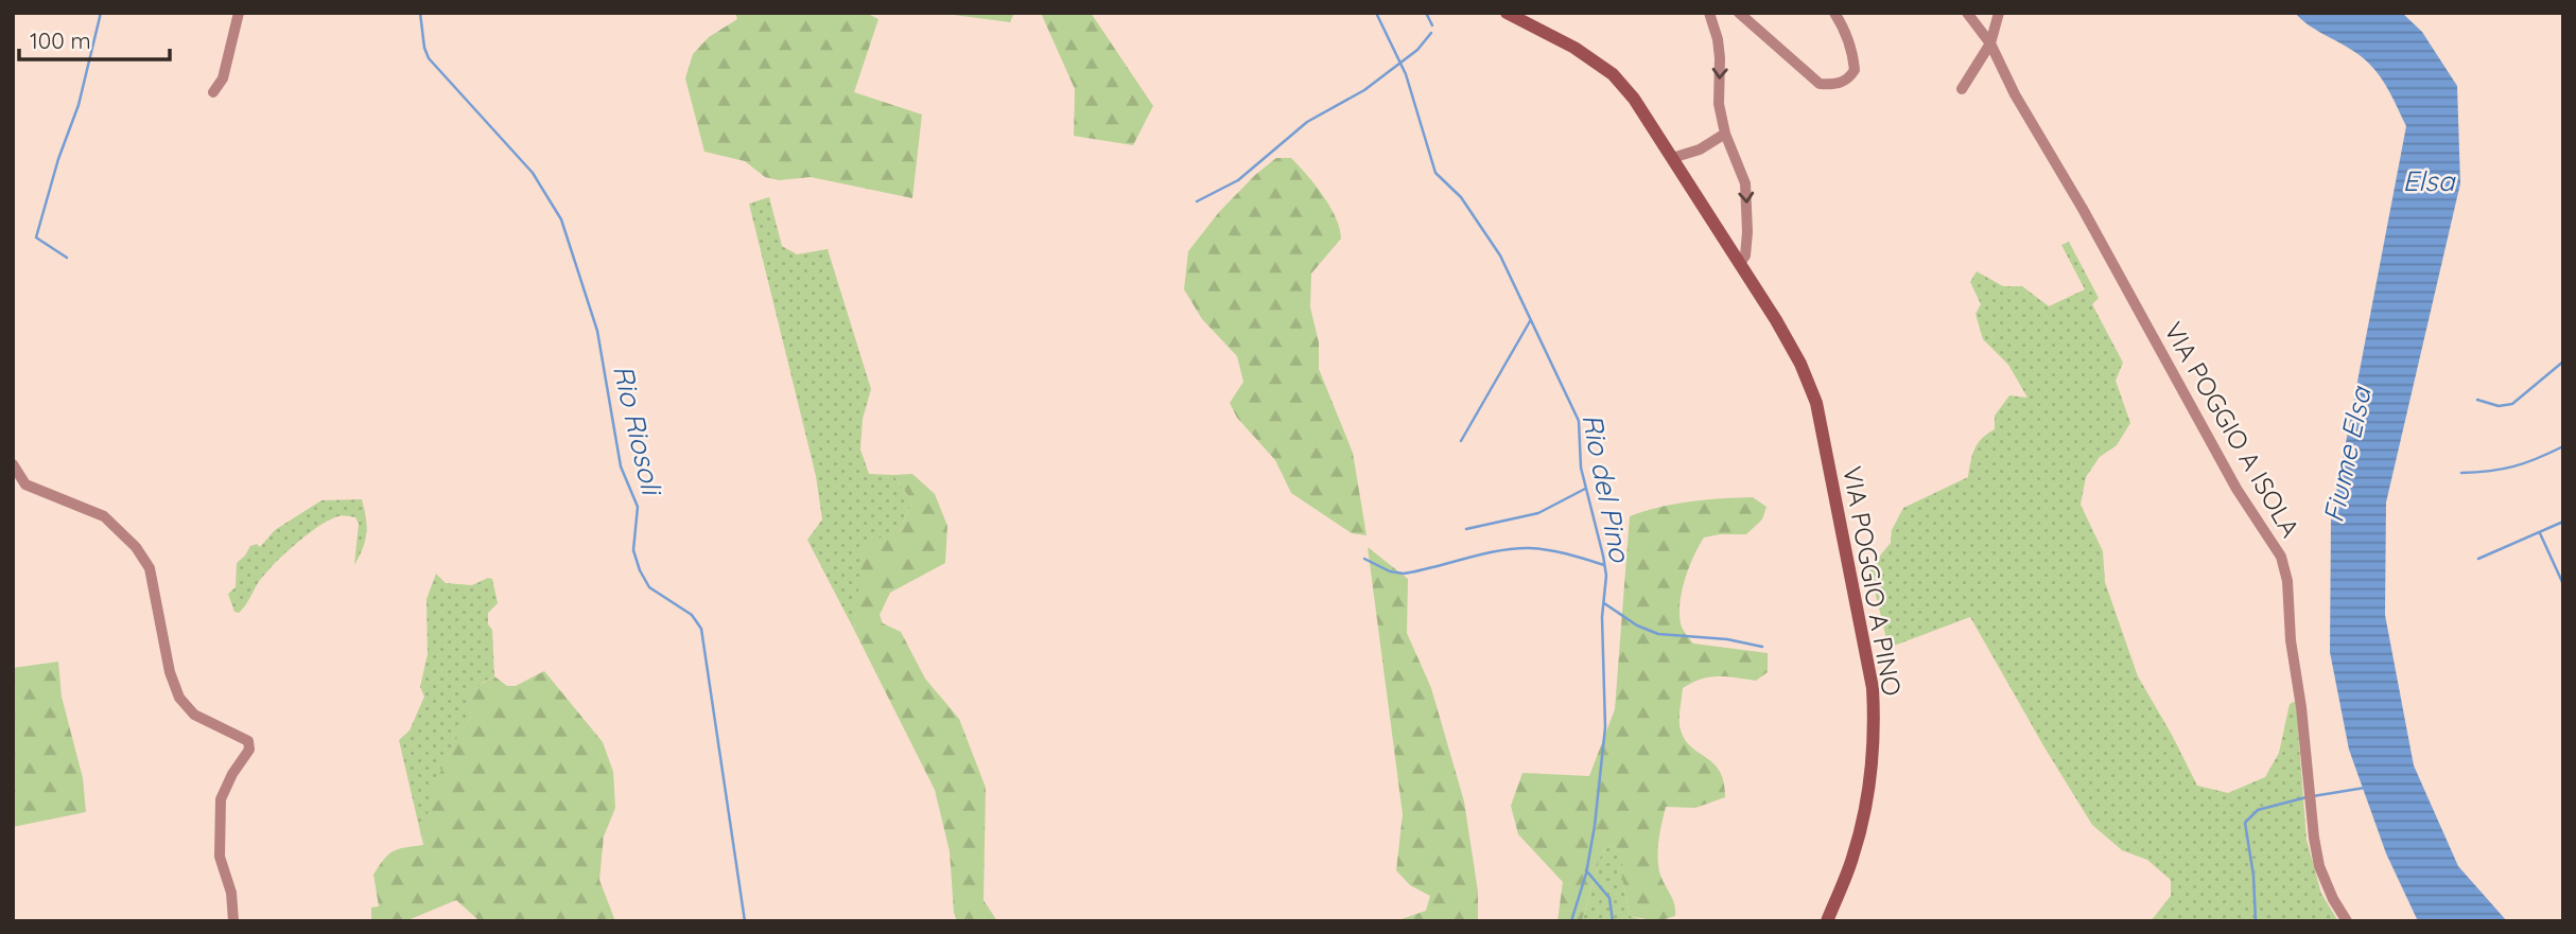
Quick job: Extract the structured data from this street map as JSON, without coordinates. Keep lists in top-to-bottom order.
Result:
{
  "streets": {
    "street": ["VIA POGGIO A ISOLA", "VIA POGGIO A PINO"]
  },
  "water": [
    "Elsa",
    "Rio Riosoli",
    "Fiume Elsa",
    "Rio del Pino"
  ],
  "scale_bar": "100 m"
}
